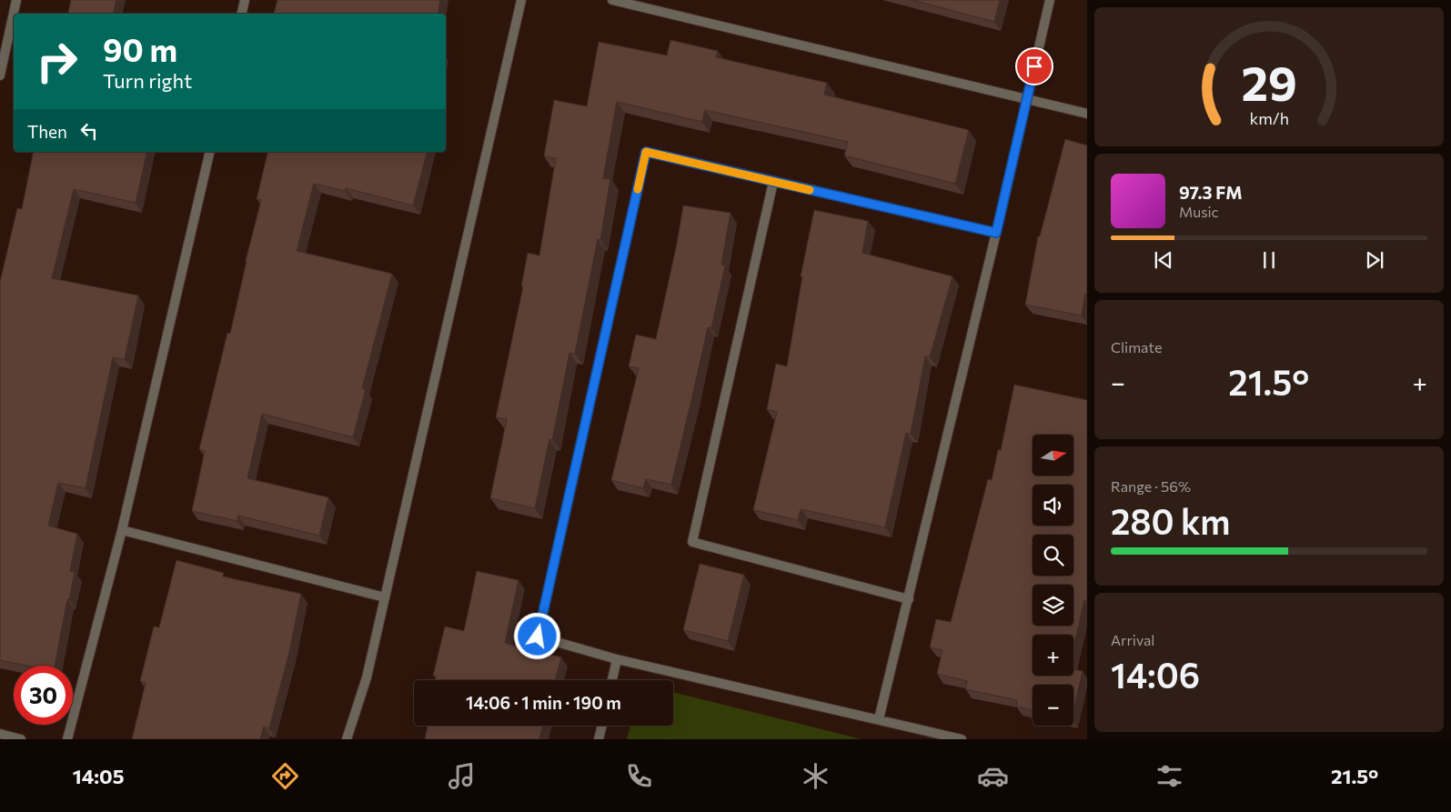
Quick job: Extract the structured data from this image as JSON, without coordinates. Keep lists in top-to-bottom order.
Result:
{
  "north": "right",
  "page": {
    "turn": ["90 m", "Turn right"],
    "then": "Then",
    "song": ["97.3 FM", "Music"],
    "tile": [
      "Climate",
      ["Range · 56%", "280 km"],
      ["Arrival", "14:06"]
    ],
    "heat": ["−", "21.5°", "+"],
    "map_buttons": ["+", "−"],
    "limit": "30",
    "trip": "14:06 · 1 min · 190 m",
    "tabs": ["14:05", "21.5°"],
    "gauge": ["29", "km/h"]
  }
}
